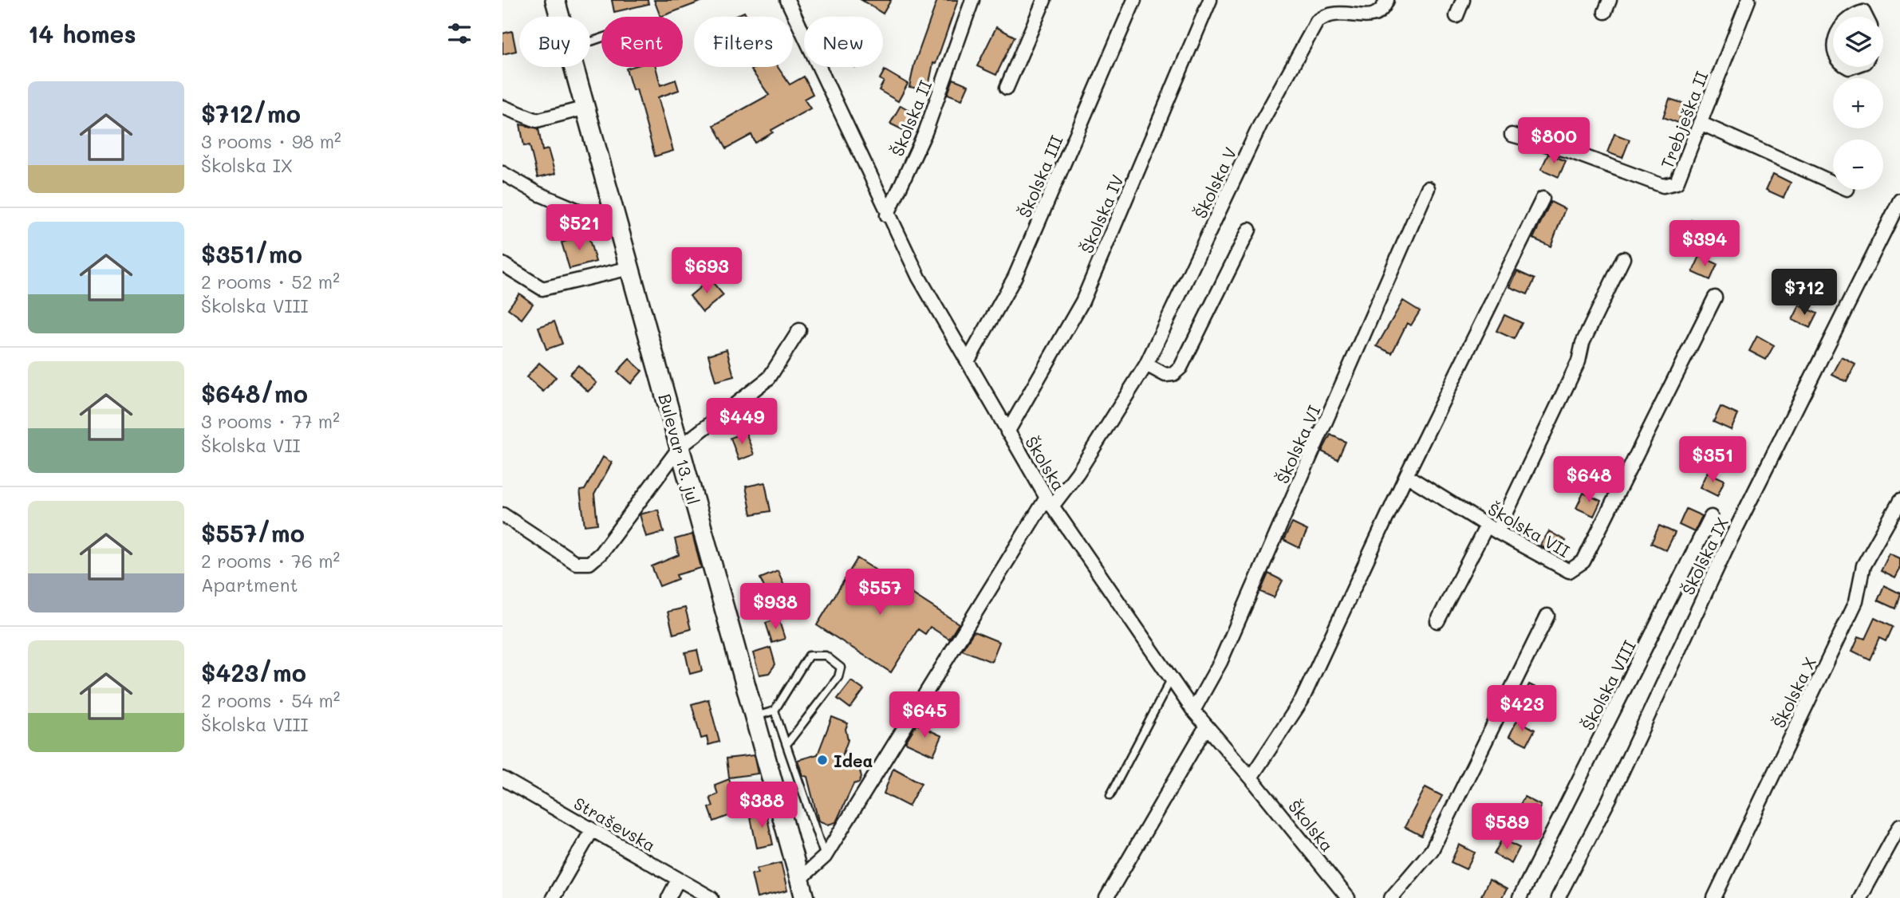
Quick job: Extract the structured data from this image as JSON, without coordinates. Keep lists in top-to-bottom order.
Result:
{
  "streets": {
    "street": [
      "Školska II",
      "Trebješka II",
      "Školska III",
      "Školska V",
      "Školska IV",
      "Školska VI",
      "Bulevar 13. jul",
      "Školska",
      "Školska VII",
      "Školska IX",
      "Školska VIII",
      "Školska X",
      "Straševska"
    ]
  },
  "crossings": [
    ["Školska II", "Školska"],
    ["Školska III", "Školska"],
    ["Školska V", "Bulevar 13. jul"],
    ["Školska V", "Školska"],
    ["Školska IV", "Školska"],
    ["Školska VI", "Školska"]
  ],
  "places": ["Idea"],
  "page": {
    "heading": "14 homes",
    "map_buttons": ["+", "−"],
    "chip": [
      "Buy",
      "Rent",
      "Filters",
      "New"
    ],
    "list": [
      {
        "name": "$712/mo",
        "note": "3 rooms · 98 m² · Školska IX"
      },
      {
        "name": "$351/mo",
        "note": "2 rooms · 52 m² · Školska VIII"
      },
      {
        "name": "$648/mo",
        "note": "3 rooms · 77 m² · Školska VII"
      },
      {
        "name": "$557/mo",
        "note": "2 rooms · 76 m² · Apartment"
      },
      {
        "name": "$423/mo",
        "note": "2 rooms · 54 m² · Školska VIII"
      }
    ],
    "price": [
      "$800",
      "$521",
      "$394",
      "$693",
      "$712",
      "$449",
      "$351",
      "$648",
      "$557",
      "$938",
      "$423",
      "$645",
      "$388",
      "$589"
    ]
  }
}
